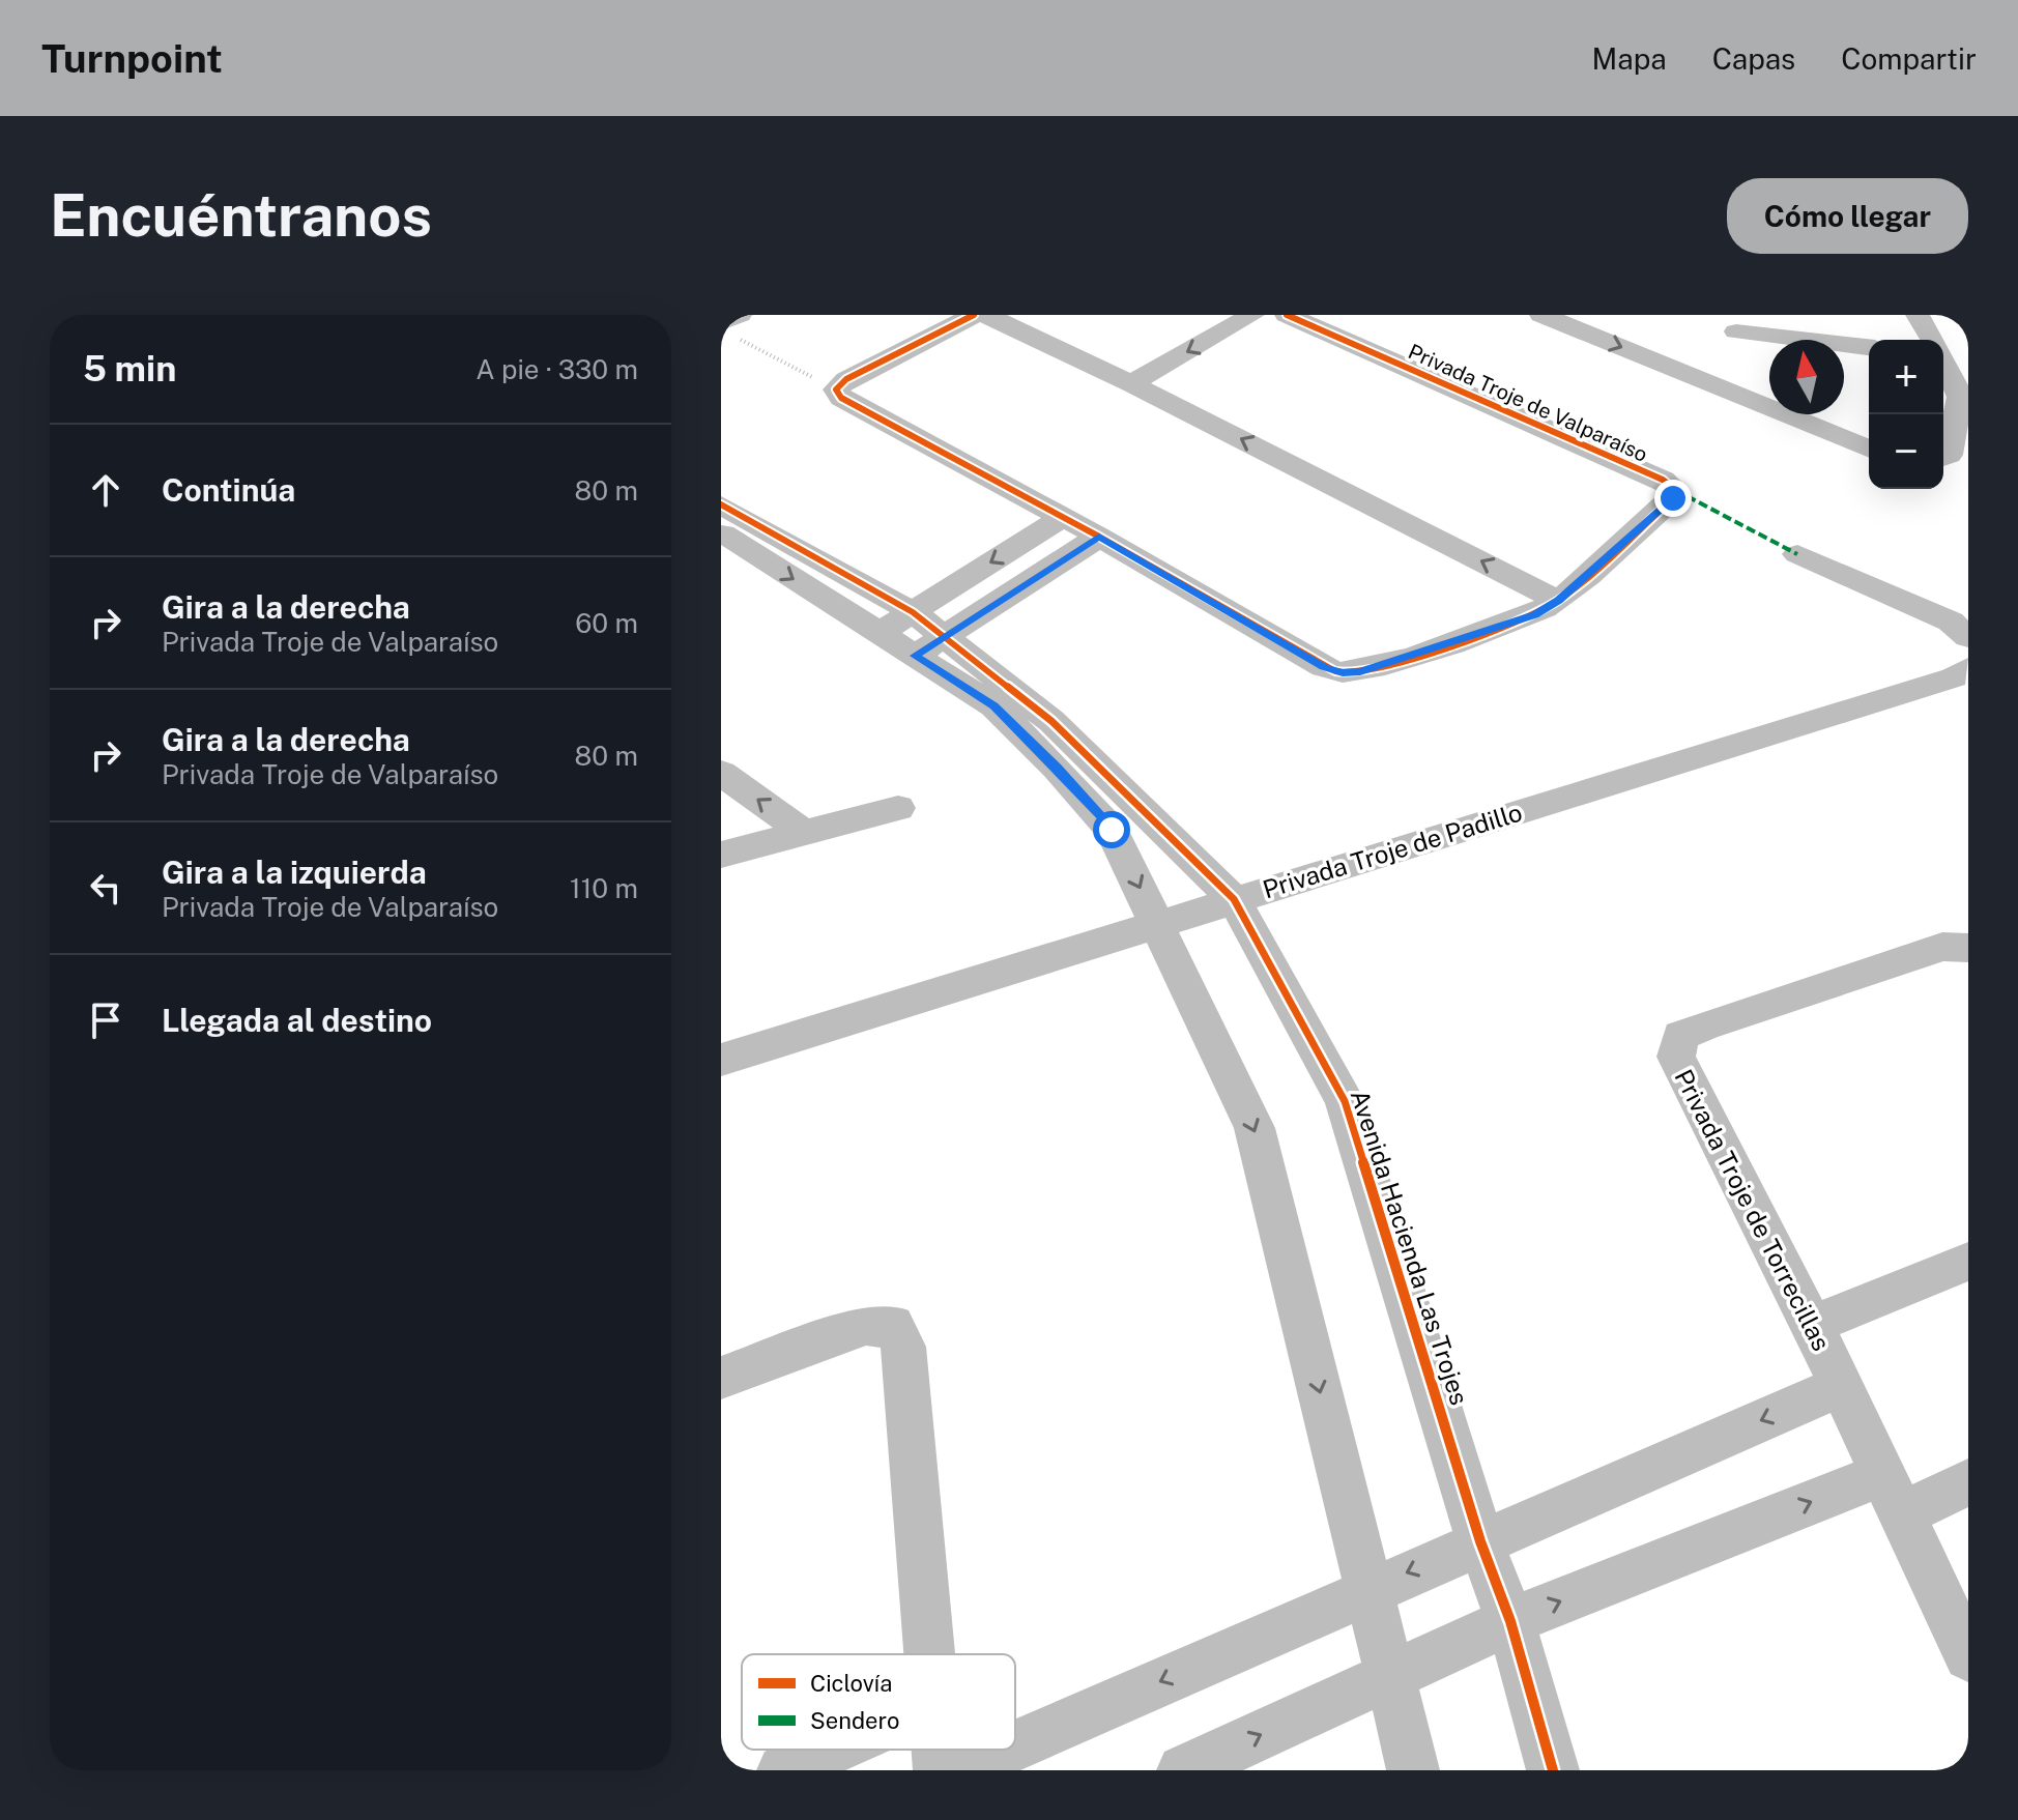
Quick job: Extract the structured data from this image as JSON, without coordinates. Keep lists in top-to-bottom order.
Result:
{
  "streets": {
    "street": [
      "Privada Troje de Valparaíso",
      "Privada Troje de Padillo",
      "Privada Troje de Torrecillas",
      "Avenida Hacienda Las Trojes"
    ]
  },
  "crossings": [
    ["Privada Troje de Padillo", "Avenida Hacienda Las Trojes"]
  ],
  "legend": ["Ciclovía", "Sendero"],
  "north": "top",
  "page": {
    "header": "Turnpoint",
    "nav": ["Mapa", "Capas", "Compartir"],
    "buttons": "Cómo llegar",
    "title": "Encuéntranos",
    "heading": ["5 min", "A pie · 330 m"],
    "map_buttons": ["+", "−"],
    "list": [
      ["Continúa", "80 m"],
      ["Gira a la derecha", "Privada Troje de Valparaíso", "60 m"],
      ["Gira a la derecha", "Privada Troje de Valparaíso", "80 m"],
      ["Gira a la izquierda", "Privada Troje de Valparaíso", "110 m"],
      "Llegada al destino"
    ]
  }
}
